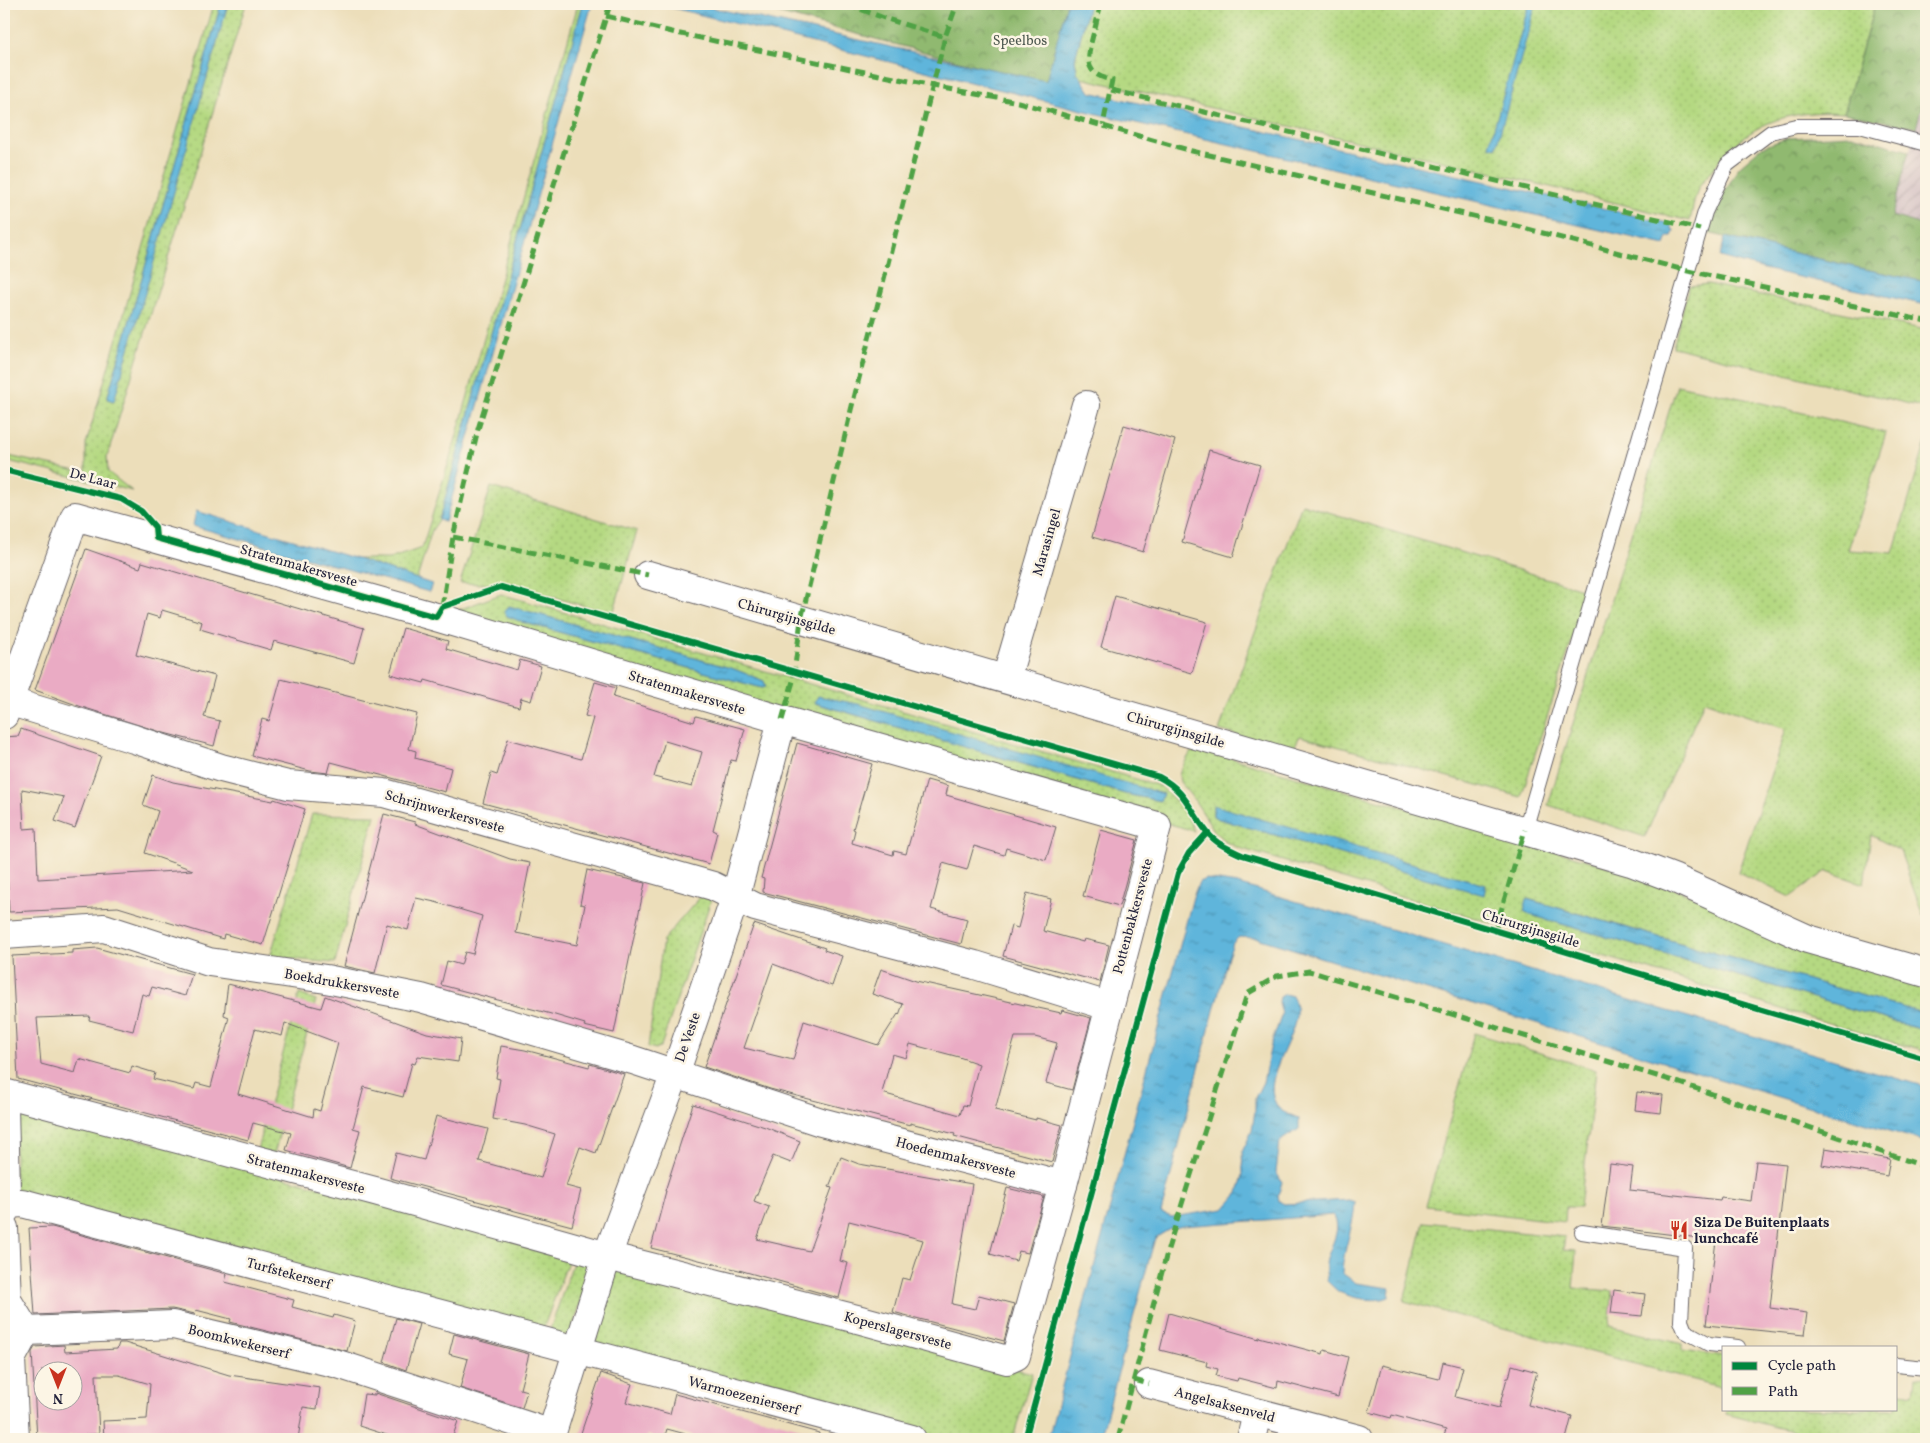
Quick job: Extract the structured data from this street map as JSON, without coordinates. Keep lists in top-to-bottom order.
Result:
{
  "streets": {
    "street": [
      "Marasingel",
      "Stratenmakersveste",
      "Chirurgijnsgilde",
      "Schrijnwerkersveste",
      "Pottenbakkersveste",
      "Boekdrukkersveste",
      "De Veste",
      "Hoedenmakersveste",
      "Turfstekerserf",
      "Koperslagersveste",
      "Boomkwekerserf",
      "Warmoezenierserf",
      "Angelsaksenveld"
    ],
    "cycle path": ["De Laar"]
  },
  "crossings": [
    ["Marasingel", "Chirurgijnsgilde"],
    ["Stratenmakersveste", "Schrijnwerkersveste"],
    ["Stratenmakersveste", "Pottenbakkersveste"],
    ["Stratenmakersveste", "De Veste"],
    ["Stratenmakersveste", "Koperslagersveste"],
    ["Schrijnwerkersveste", "De Veste"],
    ["Pottenbakkersveste", "De Veste"],
    ["Boekdrukkersveste", "De Veste"],
    ["Boekdrukkersveste", "Hoedenmakersveste"],
    ["De Veste", "Hoedenmakersveste"],
    ["De Veste", "Turfstekerserf"],
    ["De Veste", "Koperslagersveste"],
    ["De Veste", "Boomkwekerserf"],
    ["De Veste", "Warmoezenierserf"],
    ["Hoedenmakersveste", "Koperslagersveste"],
    ["Turfstekerserf", "Warmoezenierserf"]
  ],
  "parks": ["Speelbos"],
  "places": {
    "restaurant": ["Siza De Buitenplaats lunchcafé"]
  },
  "legend": ["Cycle path", "Path"],
  "north": "bottom"
}
